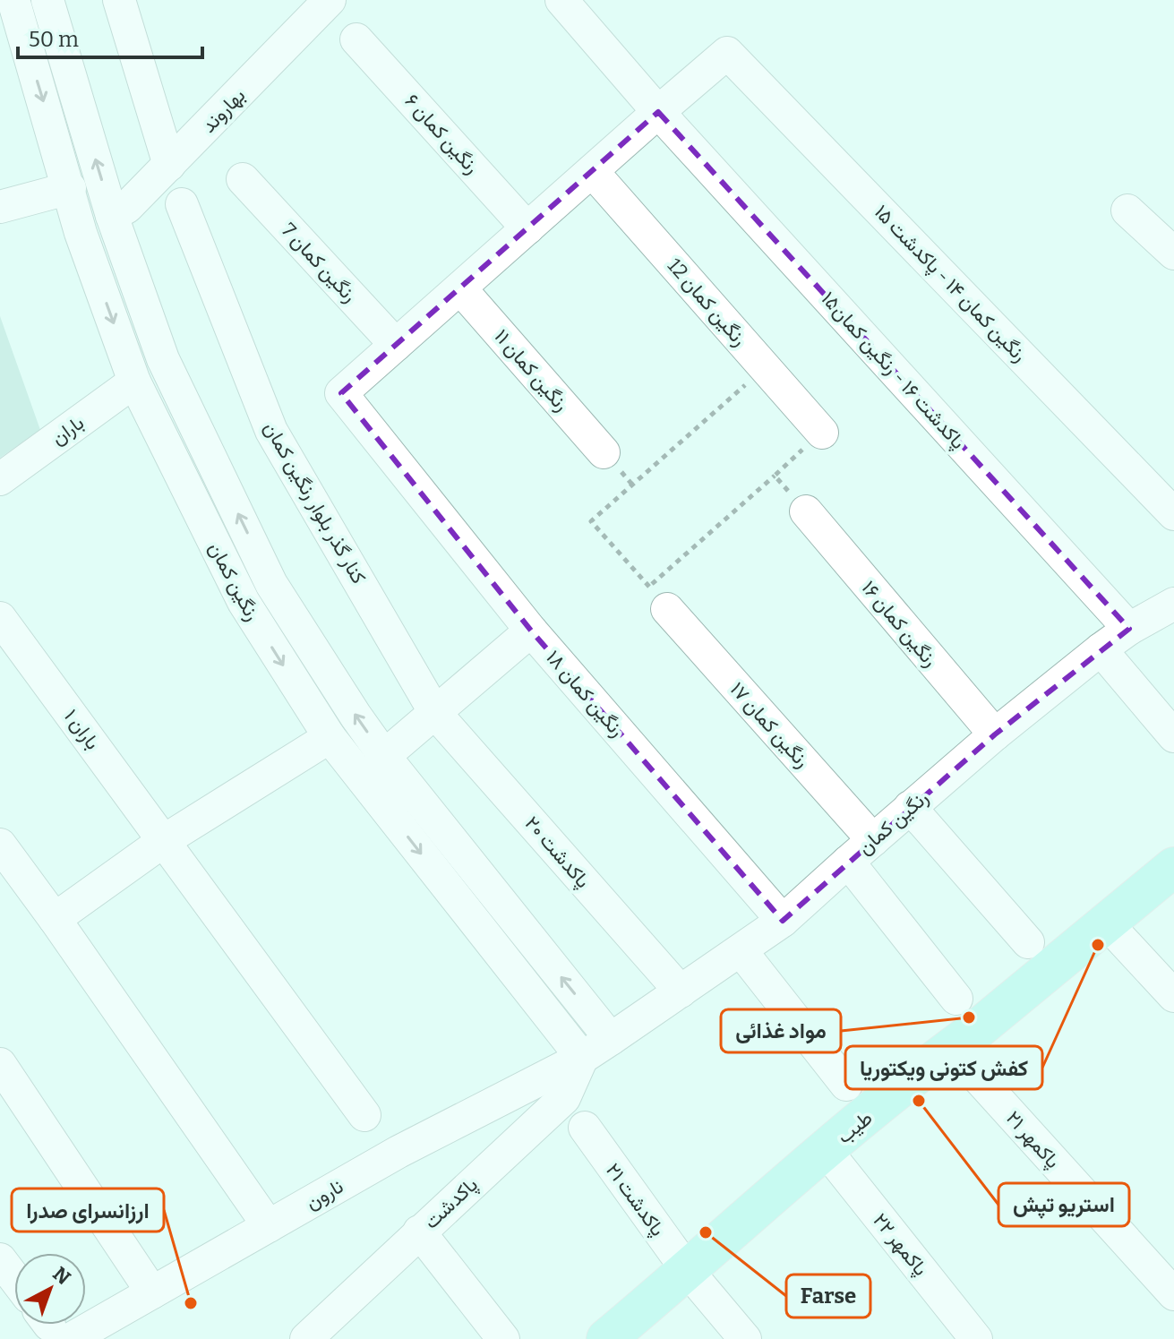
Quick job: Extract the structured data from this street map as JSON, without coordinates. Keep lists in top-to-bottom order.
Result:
{
  "streets": {
    "main road": ["طیب"],
    "street": [
      "بهاروند",
      "رنگین کمان ۶",
      "رنگین کمان 7",
      "رنگین کمان ۱۴ - پاکدشت ۱۵",
      "رنگین کمان 12",
      "رنگین کمان ۱۱",
      "پاکدشت ۱۶ - رنگین کمان۱۵",
      "باران",
      "کنار گذر بلوار رنگین کمان",
      "رنگین کمان",
      "رنگین کمان ۱۶",
      "رنگین کمان ۱۸",
      "رنگین کمان ۱۷",
      "باران ۱",
      "پاکدشت ۲۰",
      "پاکمهر ۲۱",
      "نارون",
      "پاکدشت ۲۱",
      "پاکدشت",
      "پاکمهر ۲۲"
    ]
  },
  "crossings": [
    ["بهاروند", "رنگین کمان"],
    ["رنگین کمان 7", "رنگین کمان ۱۸"],
    ["رنگین کمان ۱۴ - پاکدشت ۱۵", "پاکدشت ۱۶ - رنگین کمان۱۵"],
    ["پاکدشت ۱۶ - رنگین کمان۱۵", "رنگین کمان"],
    ["باران", "رنگین کمان"],
    ["کنار گذر بلوار رنگین کمان", "پاکدشت ۲۰"],
    ["رنگین کمان", "رنگین کمان ۱۶"],
    ["رنگین کمان", "رنگین کمان ۱۸"],
    ["رنگین کمان", "رنگین کمان ۱۷"],
    ["رنگین کمان", "پاکدشت ۲۰"],
    ["رنگین کمان", "نارون"],
    ["رنگین کمان", "پاکدشت"],
    ["طیب", "پاکمهر ۲۱"],
    ["طیب", "پاکدشت ۲۱"],
    ["طیب", "پاکمهر ۲۲"],
    ["نارون", "پاکدشت"]
  ],
  "places": [
    "کفش کتونی ویکتوریا",
    "مواد غذائی",
    "استریو تپش",
    "Farse",
    "ارزانسرای صدرا"
  ],
  "scale_bar": "50 m",
  "north": "top right"
}
